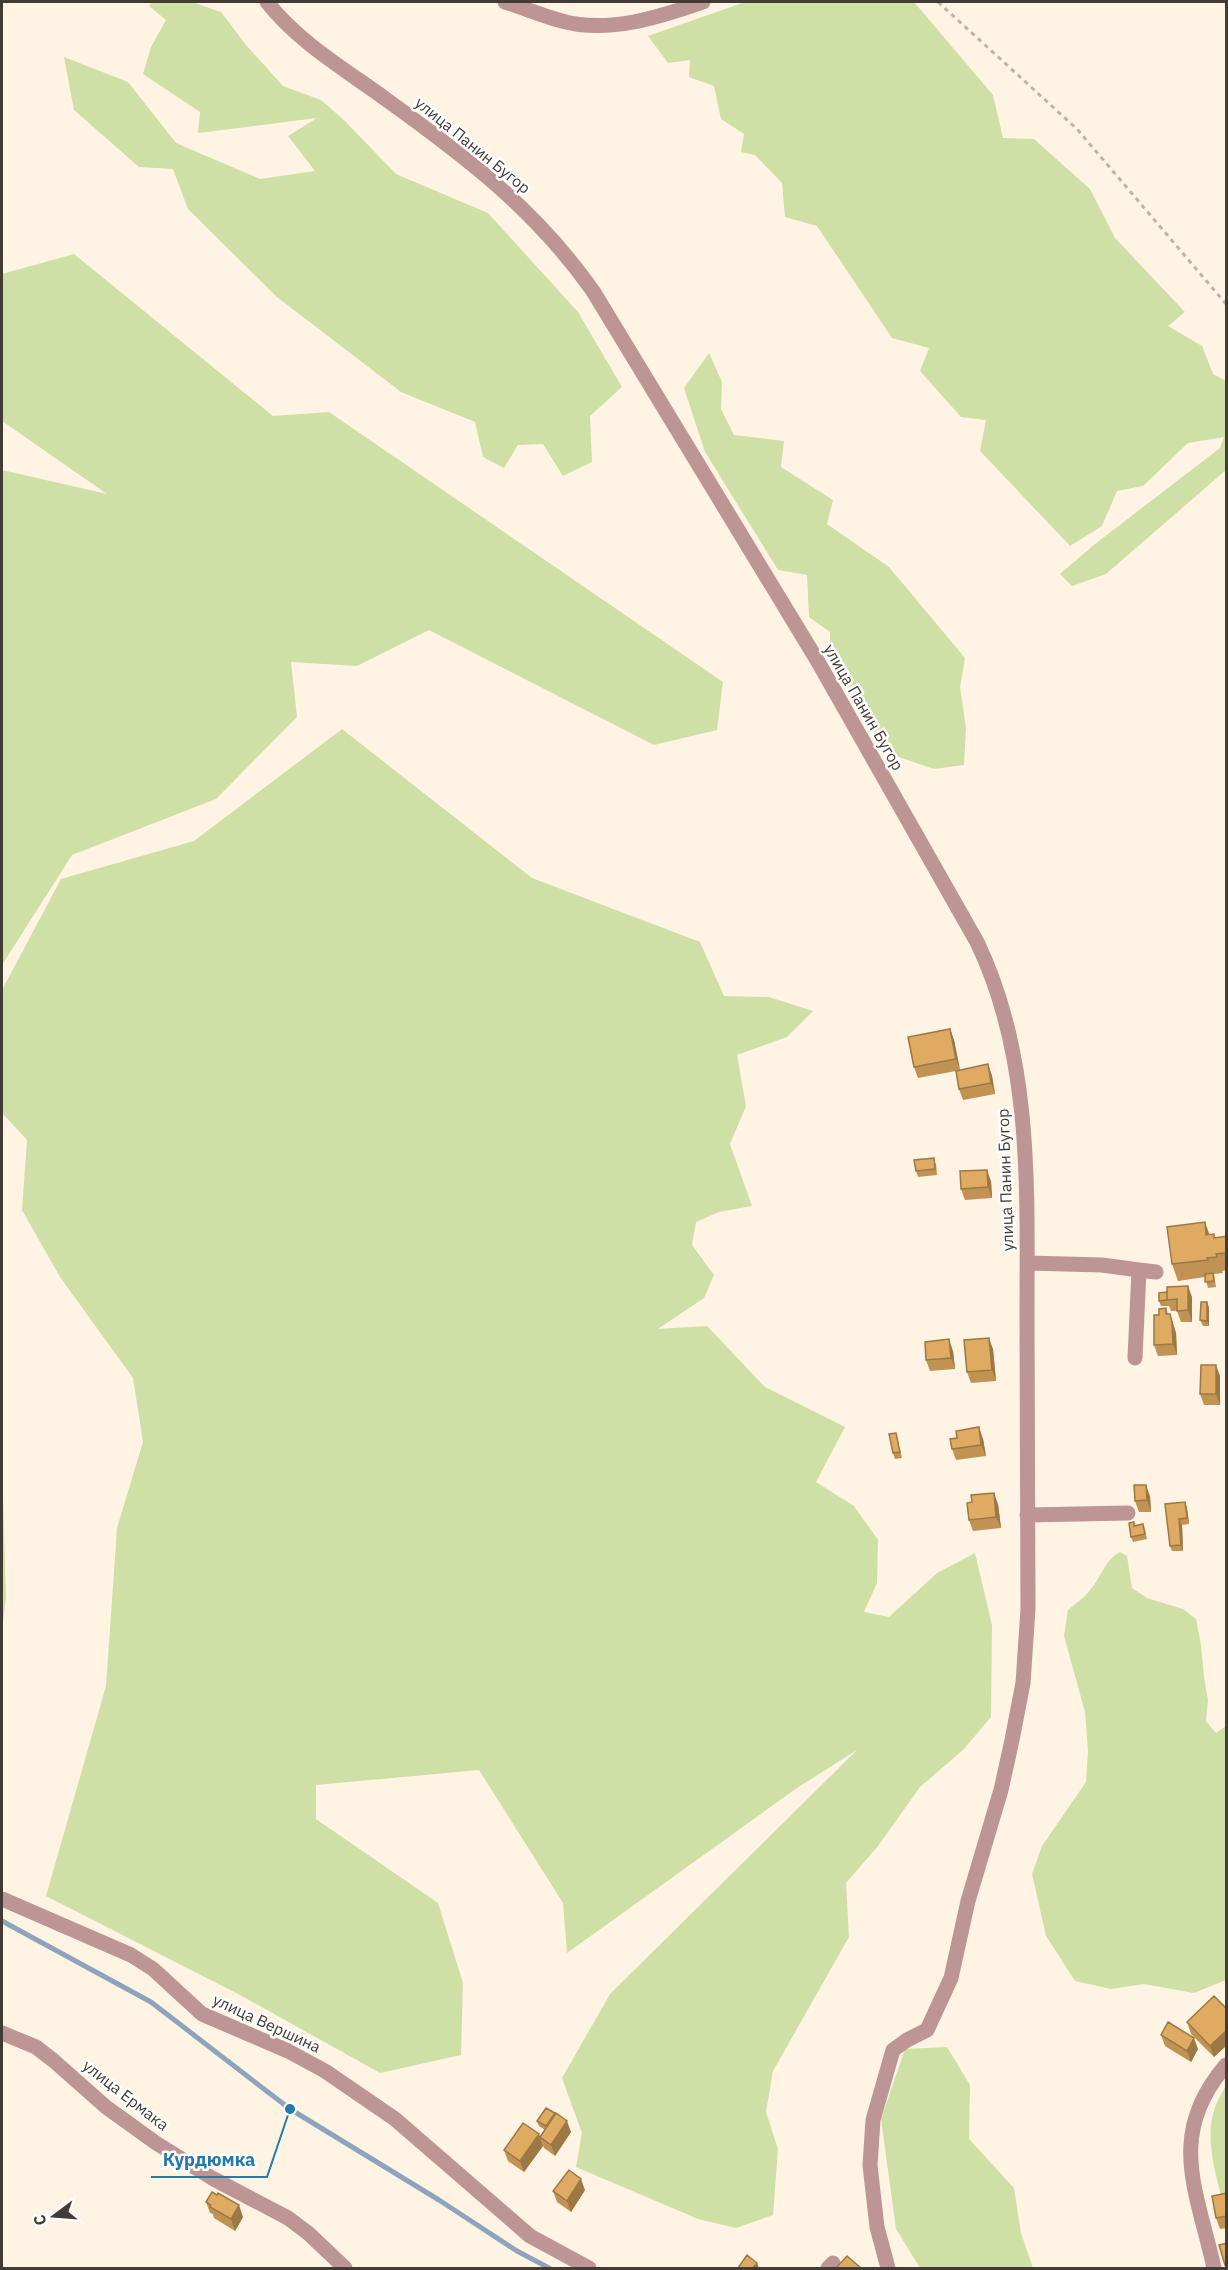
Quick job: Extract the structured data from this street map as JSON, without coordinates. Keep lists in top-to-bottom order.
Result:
{
  "streets": {
    "street": ["улица Панин Бугор", "улица Вершина", "улица Ермака"]
  },
  "places": ["Курдюмка"],
  "north": "left"
}
